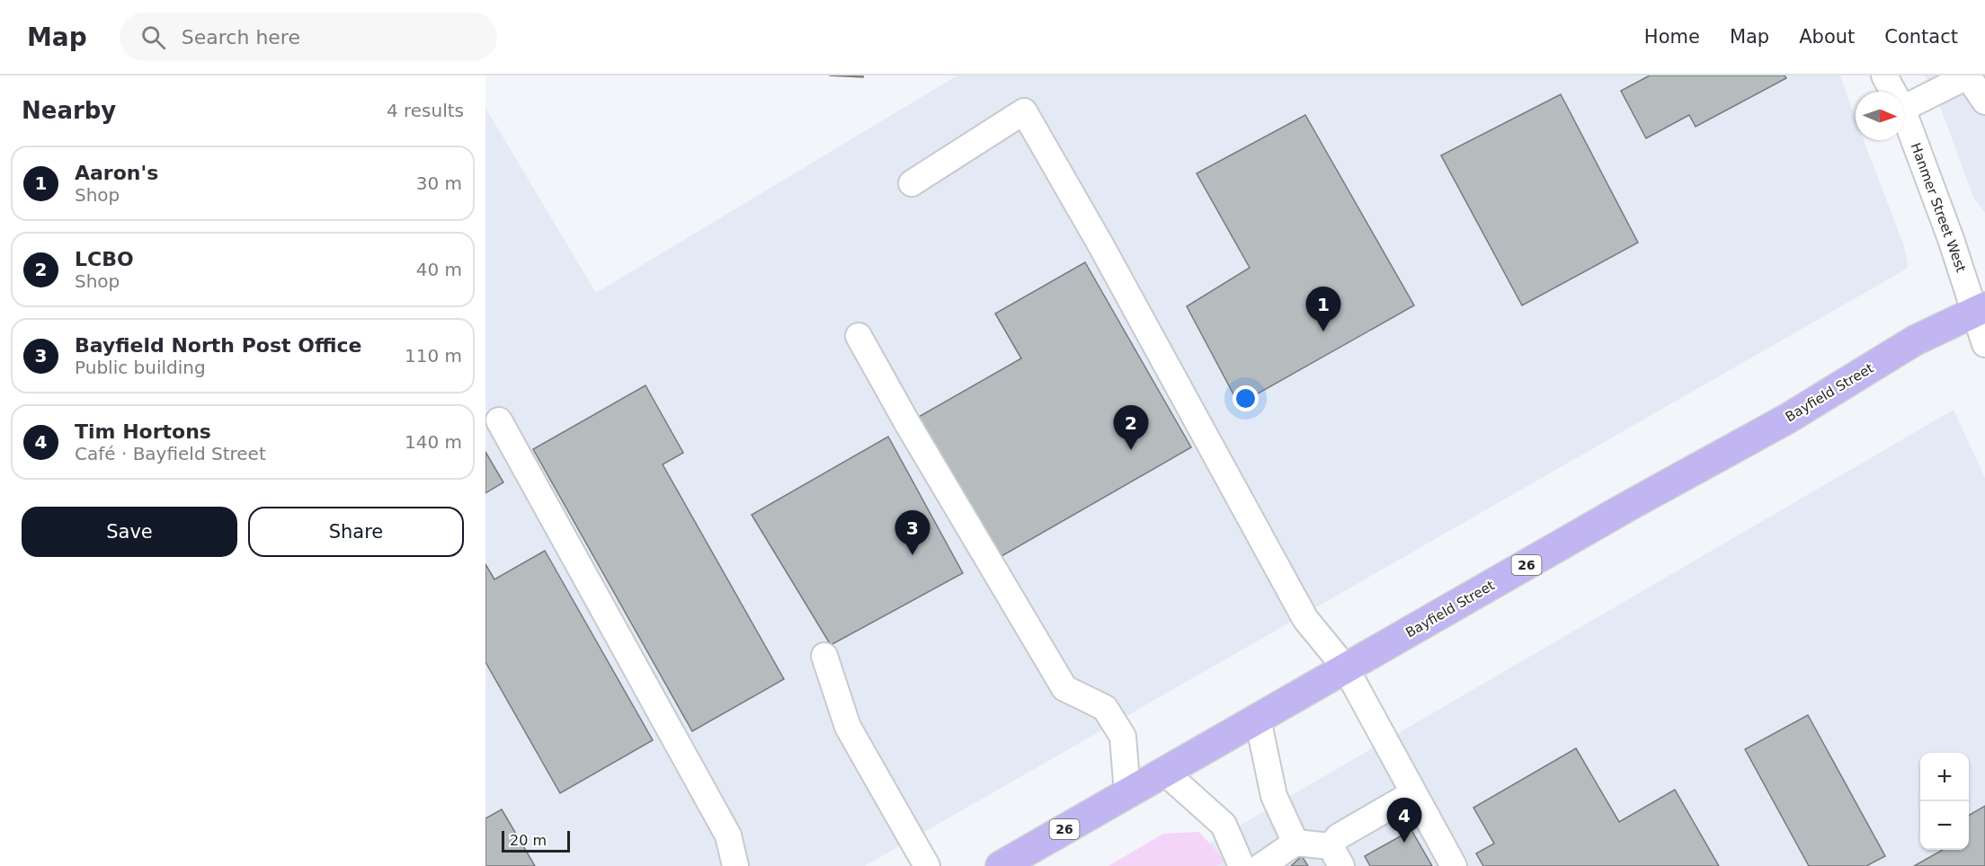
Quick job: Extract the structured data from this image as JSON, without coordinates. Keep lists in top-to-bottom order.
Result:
{
  "streets": {
    "main road": ["Bayfield Street", "26"],
    "street": ["Hanmer Street West"]
  },
  "crossings": [
    ["Hanmer Street West", "Bayfield Street"]
  ],
  "scale_bar": "20 m",
  "north": "right",
  "page": {
    "header": "Map",
    "search": "Search here",
    "nav": [
      "Home",
      "Map",
      "About",
      "Contact"
    ],
    "heading": ["Nearby", "4 results"],
    "list": [
      {
        "mark": "1",
        "name": "Aaron's",
        "note": "Shop",
        "value": "30 m"
      },
      {
        "mark": "2",
        "name": "LCBO",
        "note": "Shop",
        "value": "40 m"
      },
      {
        "mark": "3",
        "name": "Bayfield North Post Office",
        "note": "Public building",
        "value": "110 m"
      },
      {
        "mark": "4",
        "name": "Tim Hortons",
        "note": "Café · Bayfield Street",
        "value": "140 m"
      }
    ],
    "pins": [
      "1",
      "2",
      "3",
      "4"
    ],
    "buttons": ["Save", "Share"],
    "map_buttons": ["+", "−"],
    "scale": "20 m"
  }
}
